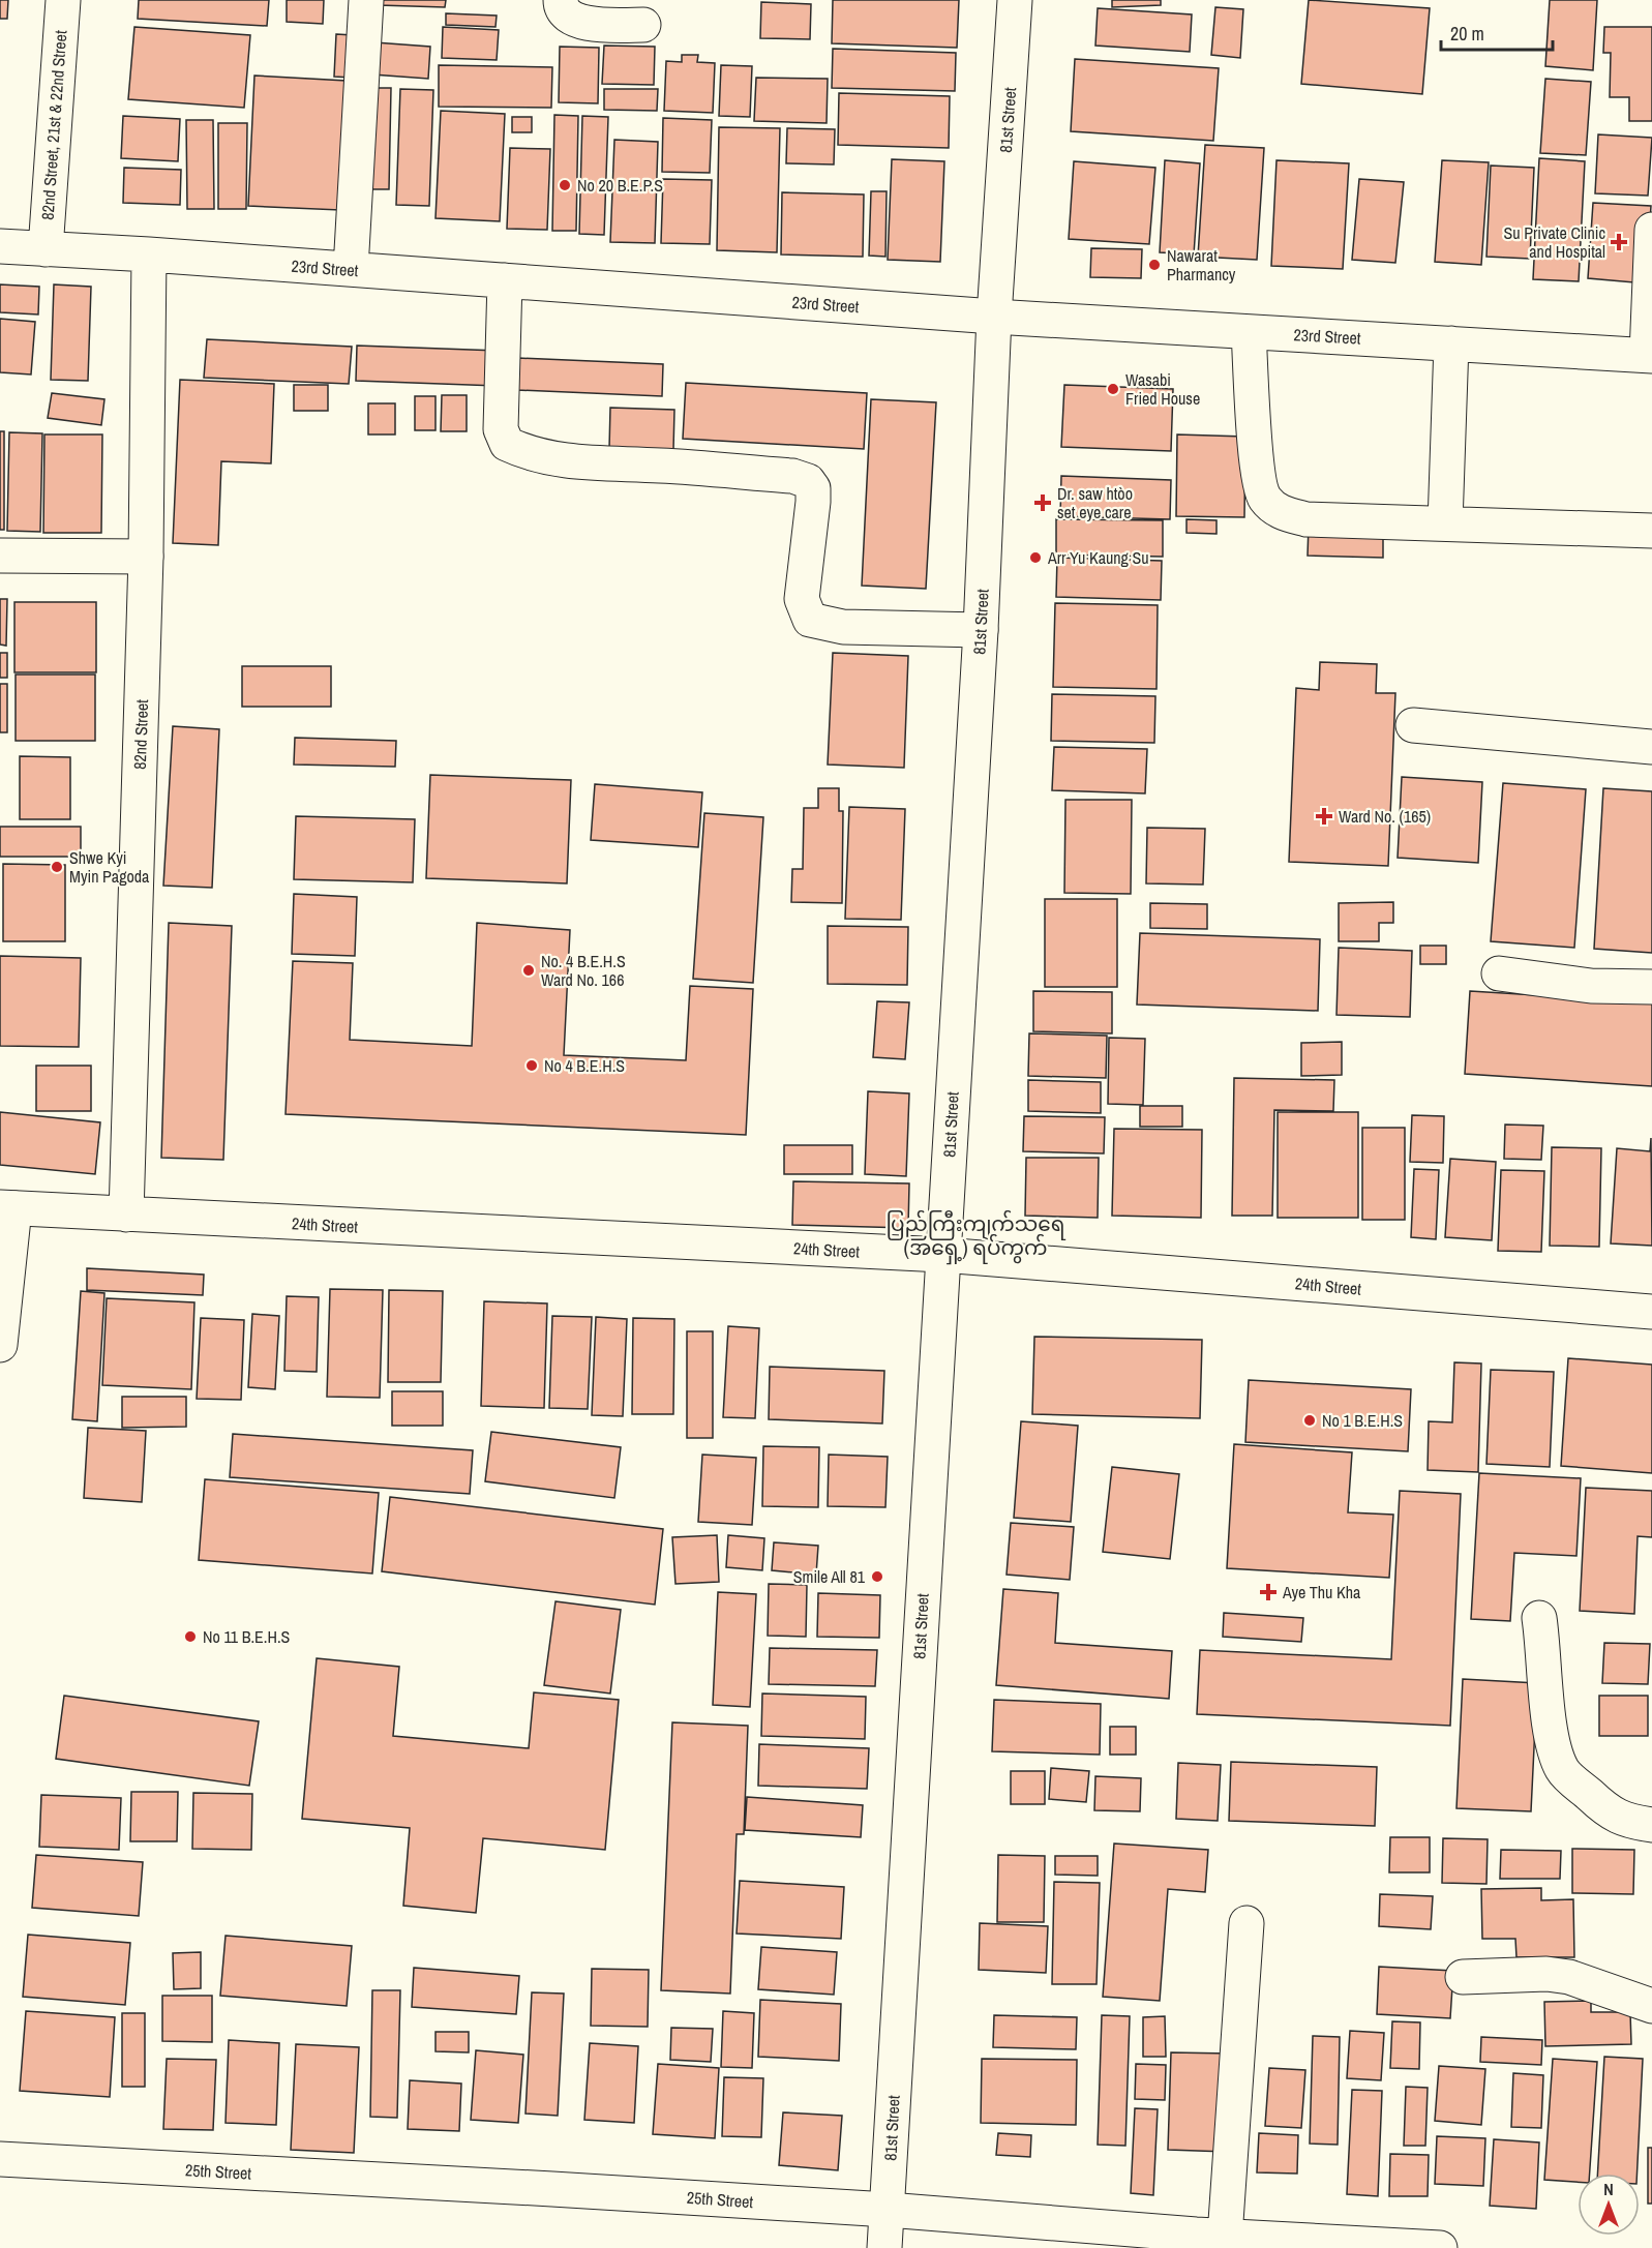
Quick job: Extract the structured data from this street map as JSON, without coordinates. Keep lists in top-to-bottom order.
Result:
{
  "streets": {
    "street": [
      "81st Street",
      "82nd Street, 21st & 22nd Street",
      "23rd Street",
      "82nd Street",
      "24th Street",
      "25th Street"
    ]
  },
  "crossings": [
    ["81st Street", "23rd Street"],
    ["81st Street", "24th Street"],
    ["81st Street", "25th Street"],
    ["82nd Street, 21st & 22nd Street", "23rd Street"],
    ["23rd Street", "82nd Street"],
    ["82nd Street", "24th Street"]
  ],
  "districts": ["ပြည်ကြီးကျက်သရေ (အရှေ့) ရပ်ကွက်"],
  "places": {
    "other": [
      "No 20 B.E.P.S",
      "Nawarat Pharmancy",
      "Wasabi Fried House",
      "Arr Yu Kaung Su",
      "Shwe Kyi Myin Pagoda",
      "No. 4 B.E.H.S Ward No. 166",
      "No 4 B.E.H.S",
      "No 1 B.E.H.S",
      "Smile All 81",
      "No 11 B.E.H.S"
    ],
    "health": [
      "Su Private Clinic and Hospital",
      "Dr. saw htòo set eye care",
      "Ward No. (165)",
      "Aye Thu Kha"
    ]
  },
  "scale_bar": "20 m",
  "north": "top"
}
